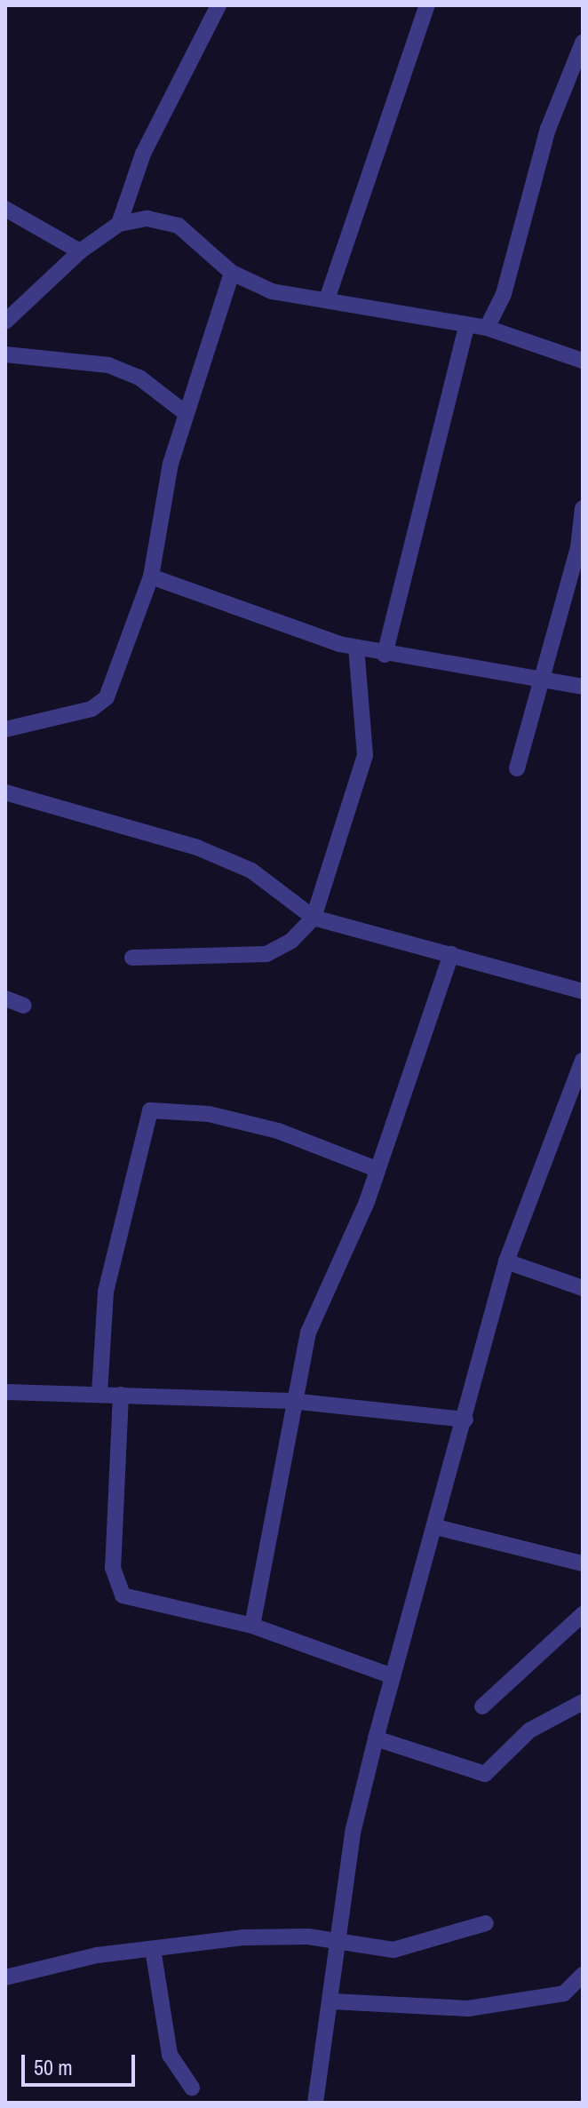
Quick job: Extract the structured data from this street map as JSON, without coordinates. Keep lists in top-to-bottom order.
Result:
{
  "scale_bar": "50 m"
}
